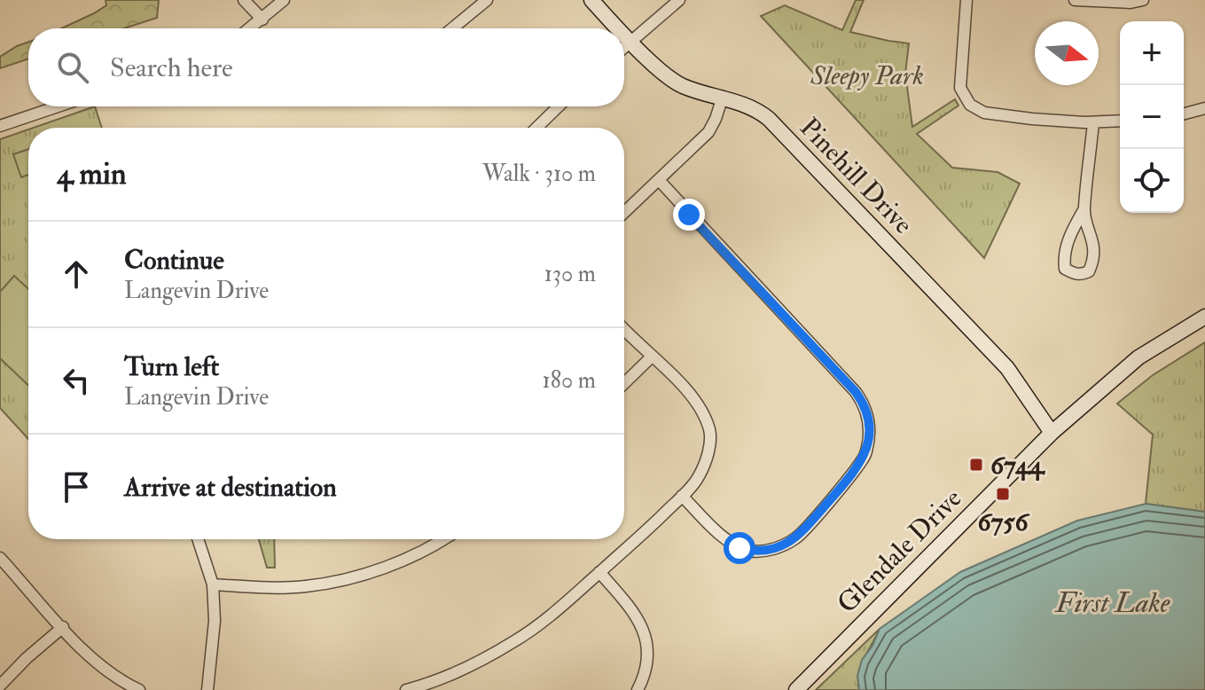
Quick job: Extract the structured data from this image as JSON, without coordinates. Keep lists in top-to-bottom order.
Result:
{
  "streets": {
    "street": ["Pinehill Drive", "Glendale Drive"]
  },
  "crossings": [
    ["Pinehill Drive", "Glendale Drive"]
  ],
  "water": ["First Lake"],
  "parks": ["Sleepy Park"],
  "places": {
    "transit": ["6744", "6756"]
  },
  "north": "right",
  "page": {
    "map_buttons": ["+", "−"],
    "search": "Search here",
    "heading": ["4 min", "Walk · 310 m"],
    "list": [
      ["Continue", "Langevin Drive", "130 m"],
      ["Turn left", "Langevin Drive", "180 m"],
      "Arrive at destination"
    ]
  }
}
